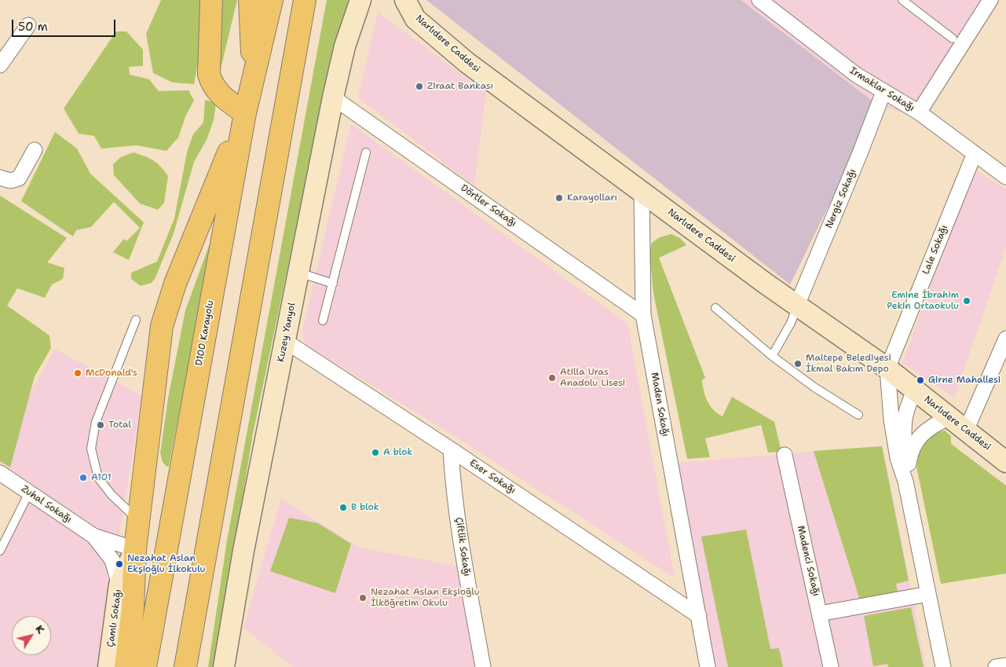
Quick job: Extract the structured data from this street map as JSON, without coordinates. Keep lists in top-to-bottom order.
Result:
{
  "streets": {
    "highway": ["D100 Karayolu"],
    "main road": ["Narlıdere Caddesi", "Kuzey Yanyol", "Çamlı Sokağı"],
    "street": [
      "Irmaklar Sokağı",
      "Nergiz Sokağı",
      "Dörtler Sokağı",
      "Lale Sokağı",
      "Maden Sokağı",
      "Eser Sokağı",
      "Zuhal Sokağı",
      "Çiftlik Sokağı",
      "Madenci Sokağı"
    ]
  },
  "crossings": [
    ["Narlıdere Caddesi", "Nergiz Sokağı"],
    ["Narlıdere Caddesi", "Lale Sokağı"],
    ["Narlıdere Caddesi", "Maden Sokağı"],
    ["Irmaklar Sokağı", "Nergiz Sokağı"],
    ["Irmaklar Sokağı", "Lale Sokağı"],
    ["Dörtler Sokağı", "Kuzey Yanyol"],
    ["Dörtler Sokağı", "Maden Sokağı"],
    ["Kuzey Yanyol", "Eser Sokağı"],
    ["Maden Sokağı", "Eser Sokağı"],
    ["Eser Sokağı", "Çiftlik Sokağı"],
    ["Zuhal Sokağı", "Çamlı Sokağı"]
  ],
  "places": [
    "Ziraat Bankası",
    "Karayolları",
    "Emine İbrahim Pekin Ortaokulu",
    "Maltepe Belediyesi İkmal Bakım Depo",
    "McDonald's",
    "Atilla Uras Anadolu Lisesi",
    "Girne Mahallesi",
    "Total",
    "A blok",
    "A101",
    "B blok",
    "Nezahat Aslan Ekşioğlu İlkokulu",
    "Nezahat Aslan Ekşioğlu İlköğretim Okulu"
  ],
  "scale_bar": "50 m",
  "north": "top right"
}
